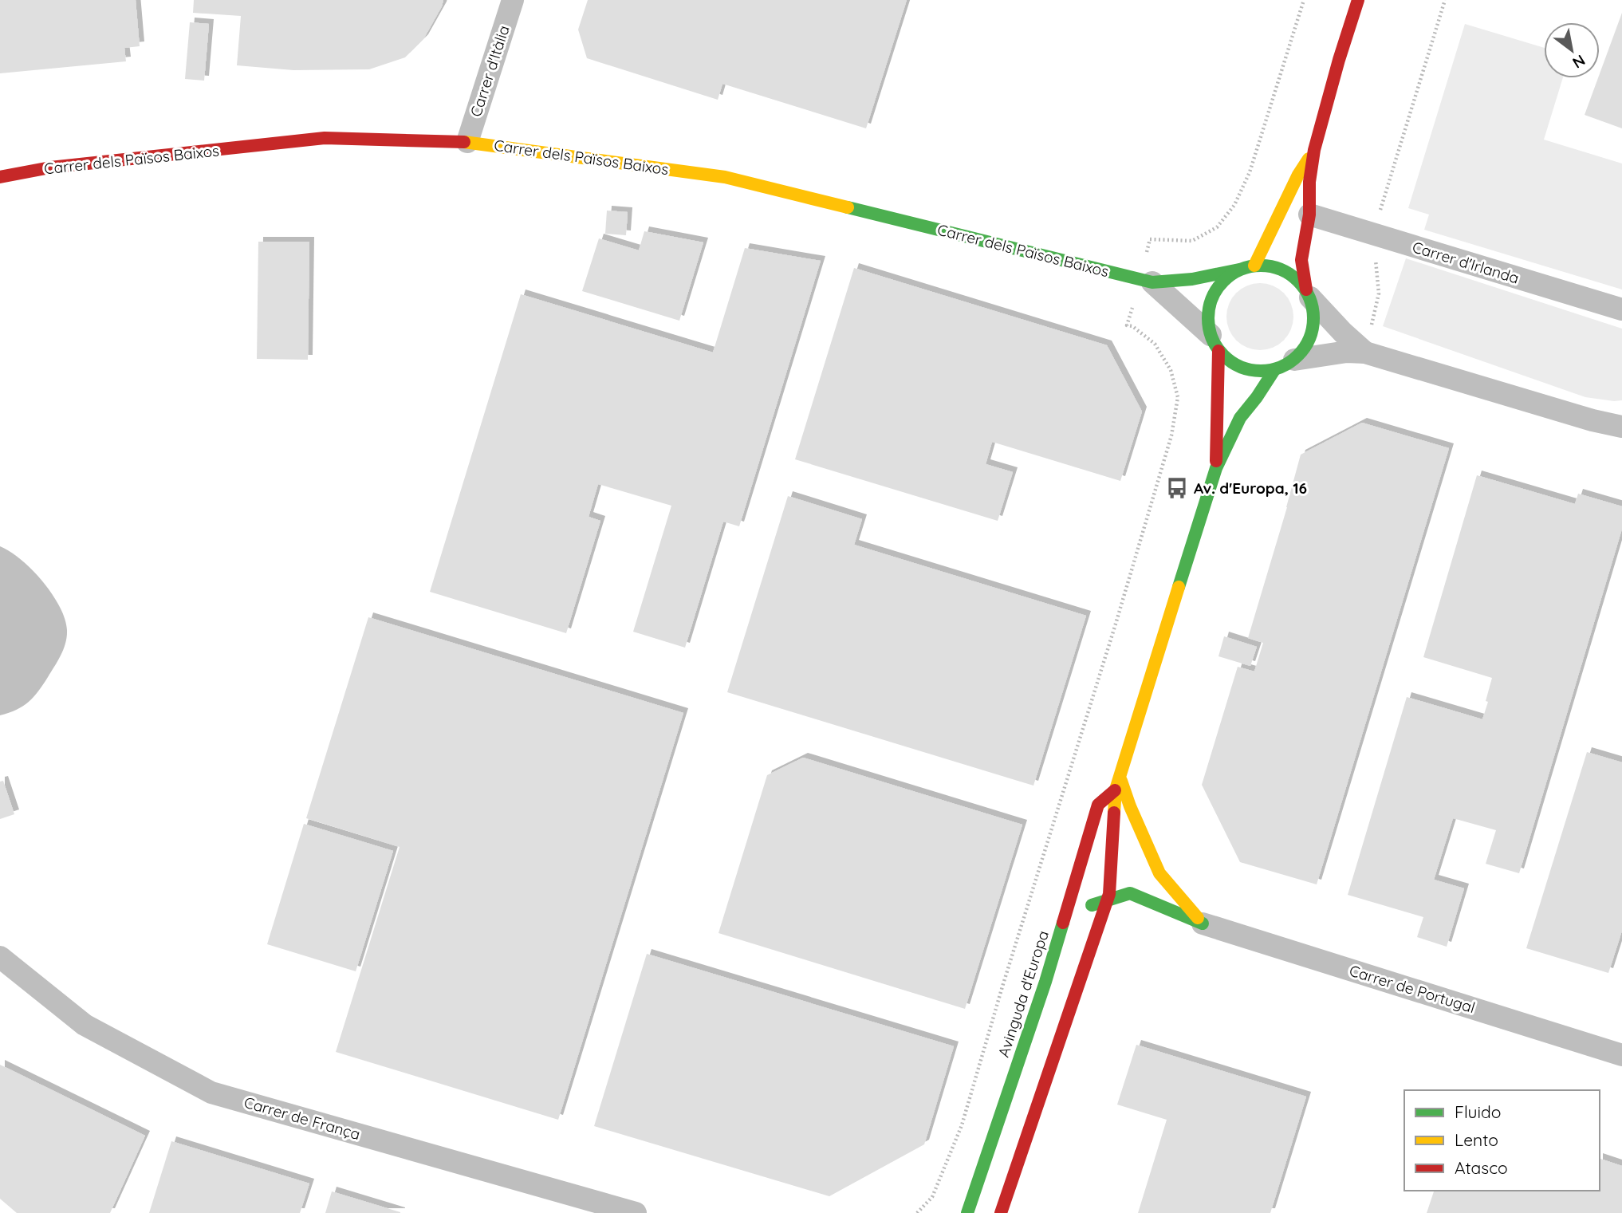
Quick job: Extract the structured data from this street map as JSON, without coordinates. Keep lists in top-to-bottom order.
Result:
{
  "streets": {
    "street": [
      "Carrer d'Itàlia",
      "Carrer dels Països Baixos",
      "Carrer d'Irlanda",
      "Carrer de Portugal",
      "Avinguda d'Europa",
      "Carrer de França"
    ]
  },
  "crossings": [
    ["Carrer d'Itàlia", "Carrer dels Països Baixos"],
    ["Carrer dels Països Baixos", "Avinguda d'Europa"]
  ],
  "places": {
    "bus stop": ["Av. d'Europa, 16"]
  },
  "legend": ["Fluido", "Lento", "Atasco"],
  "north": "bottom right"
}
